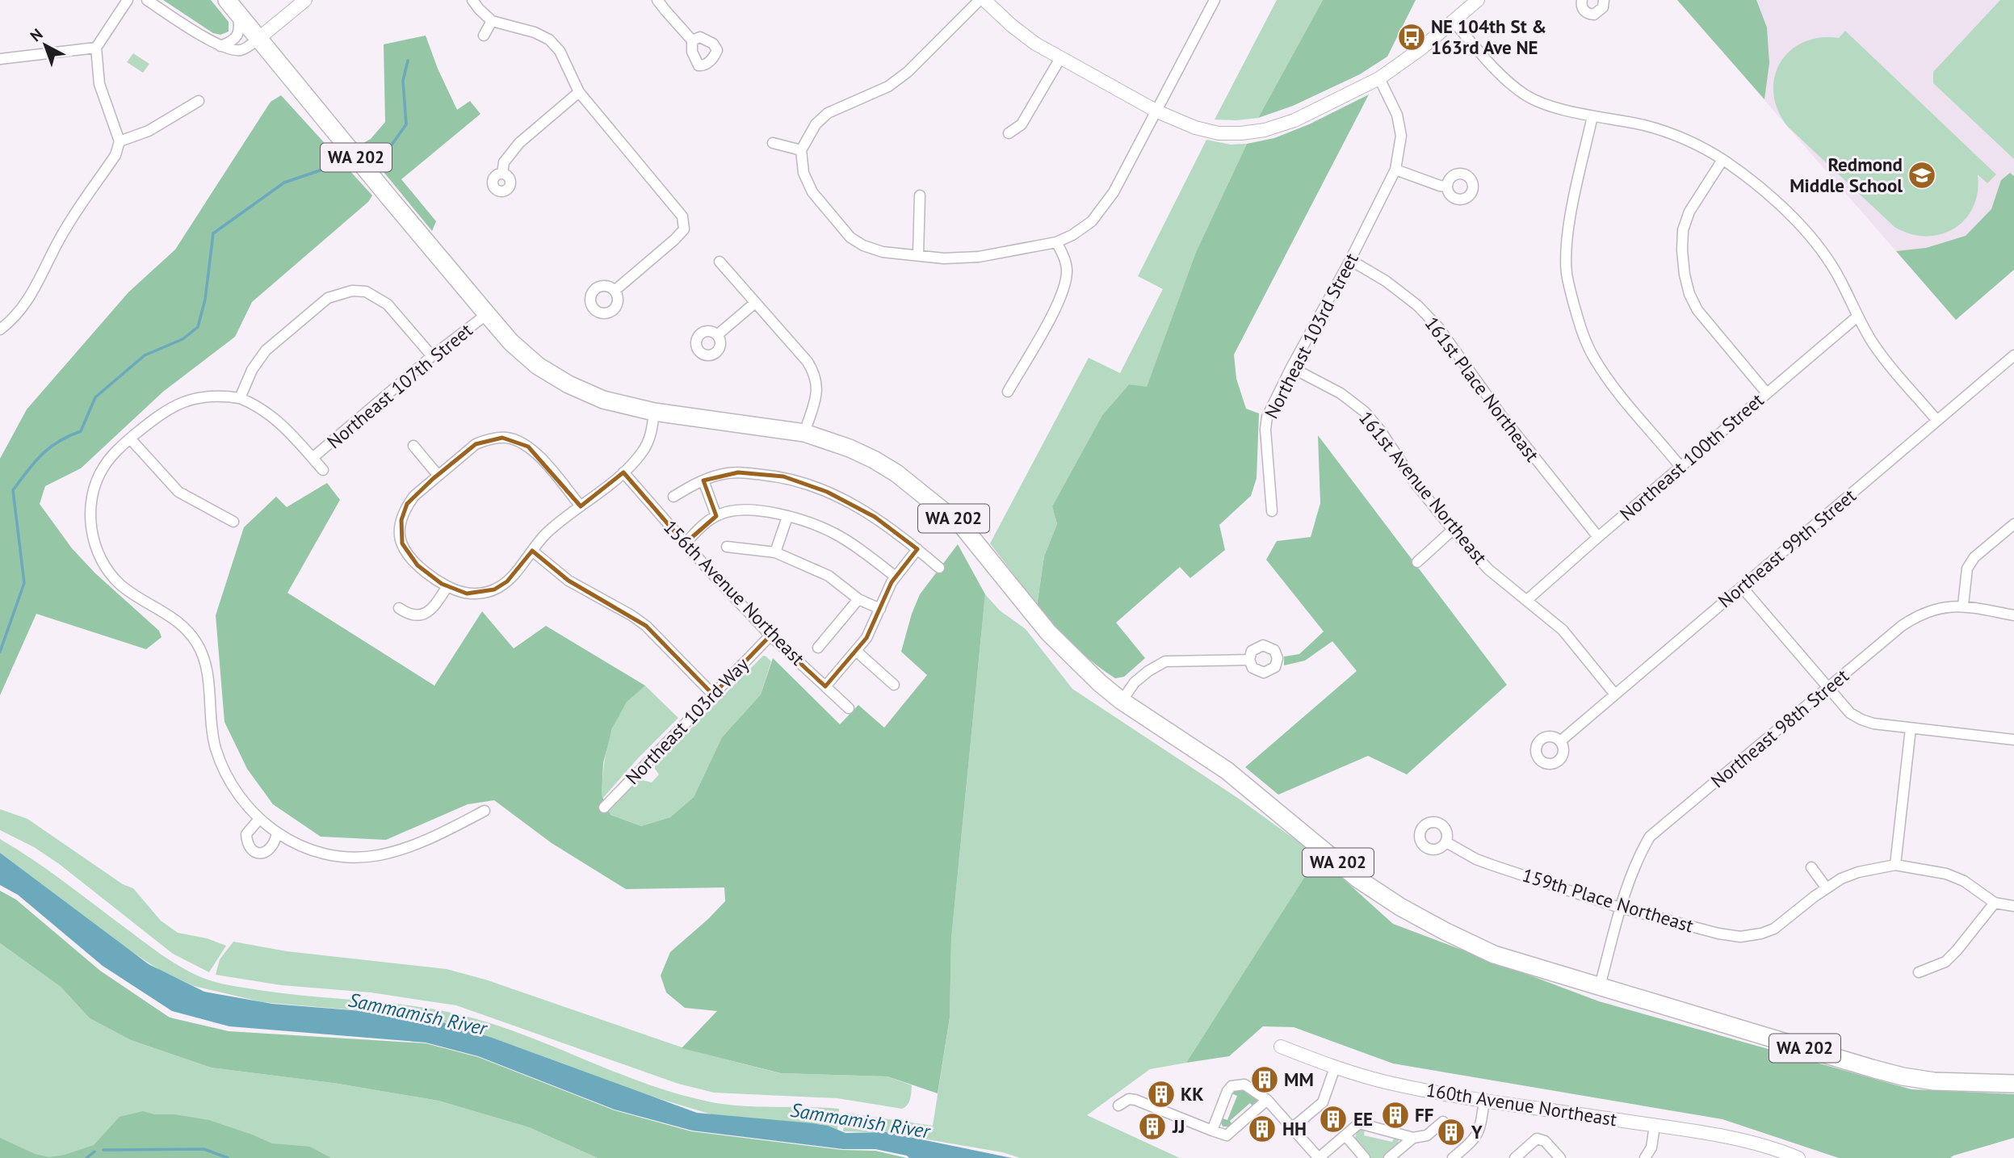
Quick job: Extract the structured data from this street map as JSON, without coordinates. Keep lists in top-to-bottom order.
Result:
{
  "streets": {
    "main road": ["WA 202"],
    "street": [
      "Northeast 103rd Street",
      "Northeast 107th Street",
      "161st Place Northeast",
      "Northeast 100th Street",
      "161st Avenue Northeast",
      "Northeast 99th Street",
      "156th Avenue Northeast",
      "Northeast 103rd Way",
      "Northeast 98th Street",
      "159th Place Northeast",
      "160th Avenue Northeast"
    ]
  },
  "crossings": [
    ["WA 202", "Northeast 107th Street"],
    ["WA 202", "Northeast 98th Street"],
    ["Northeast 103rd Street", "161st Place Northeast"],
    ["Northeast 103rd Street", "161st Avenue Northeast"],
    ["161st Place Northeast", "Northeast 100th Street"],
    ["Northeast 100th Street", "161st Avenue Northeast"],
    ["161st Avenue Northeast", "Northeast 99th Street"],
    ["156th Avenue Northeast", "Northeast 103rd Way"],
    ["Northeast 98th Street", "159th Place Northeast"]
  ],
  "water": ["Sammamish River"],
  "places": {
    "bus stop": ["NE 104th St & 163rd Ave NE"],
    "school or university": ["Redmond Middle School"],
    "building": [
      "MM",
      "KK",
      "FF",
      "EE",
      "JJ",
      "HH",
      "Y"
    ]
  },
  "north": "top left"
}
